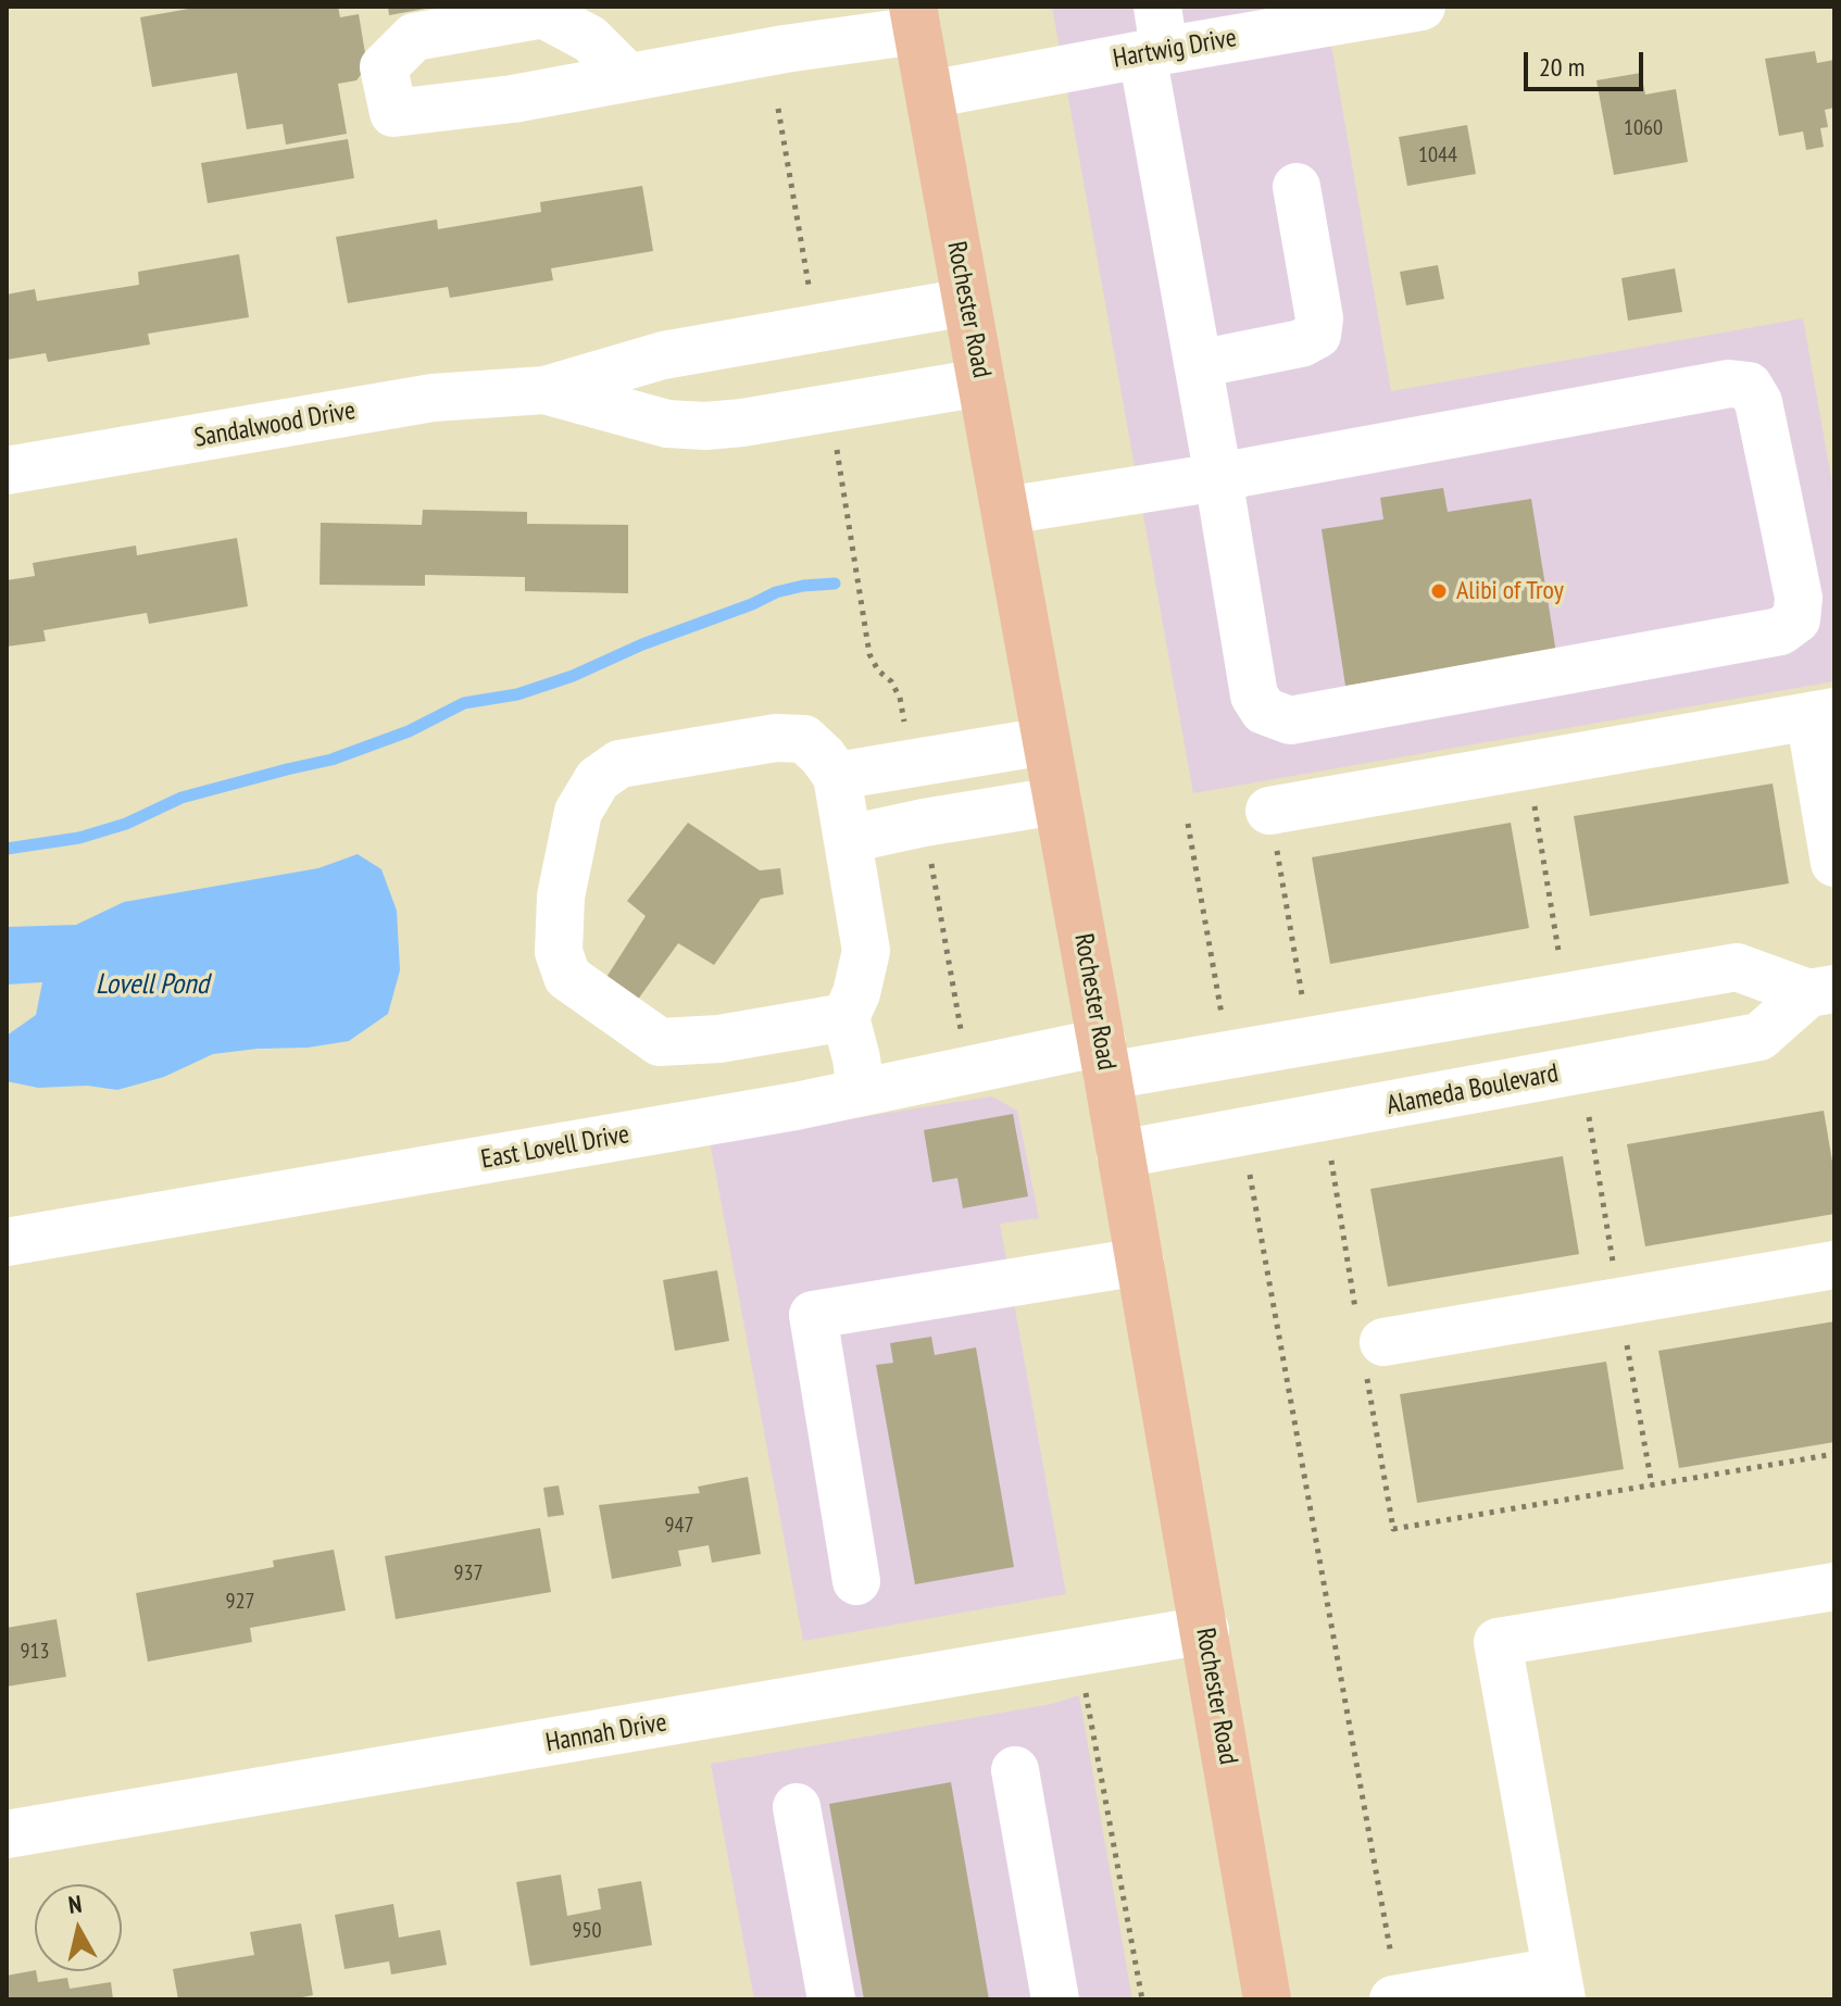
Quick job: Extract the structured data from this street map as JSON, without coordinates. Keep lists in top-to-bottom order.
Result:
{
  "streets": {
    "main road": ["Rochester Road"],
    "street": [
      "Hartwig Drive",
      "Sandalwood Drive",
      "Alameda Boulevard",
      "East Lovell Drive",
      "Hannah Drive"
    ]
  },
  "crossings": [
    ["Hartwig Drive", "Rochester Road"],
    ["Rochester Road", "Sandalwood Drive"],
    ["Rochester Road", "Alameda Boulevard"],
    ["Rochester Road", "East Lovell Drive"],
    ["Rochester Road", "Hannah Drive"],
    ["Alameda Boulevard", "East Lovell Drive"]
  ],
  "water": ["Lovell Pond"],
  "places": ["Alibi of Troy"],
  "house_numbers": [
    "1060",
    "1044",
    "947",
    "937",
    "927",
    "913",
    "950"
  ],
  "scale_bar": "20 m",
  "north": "top"
}
